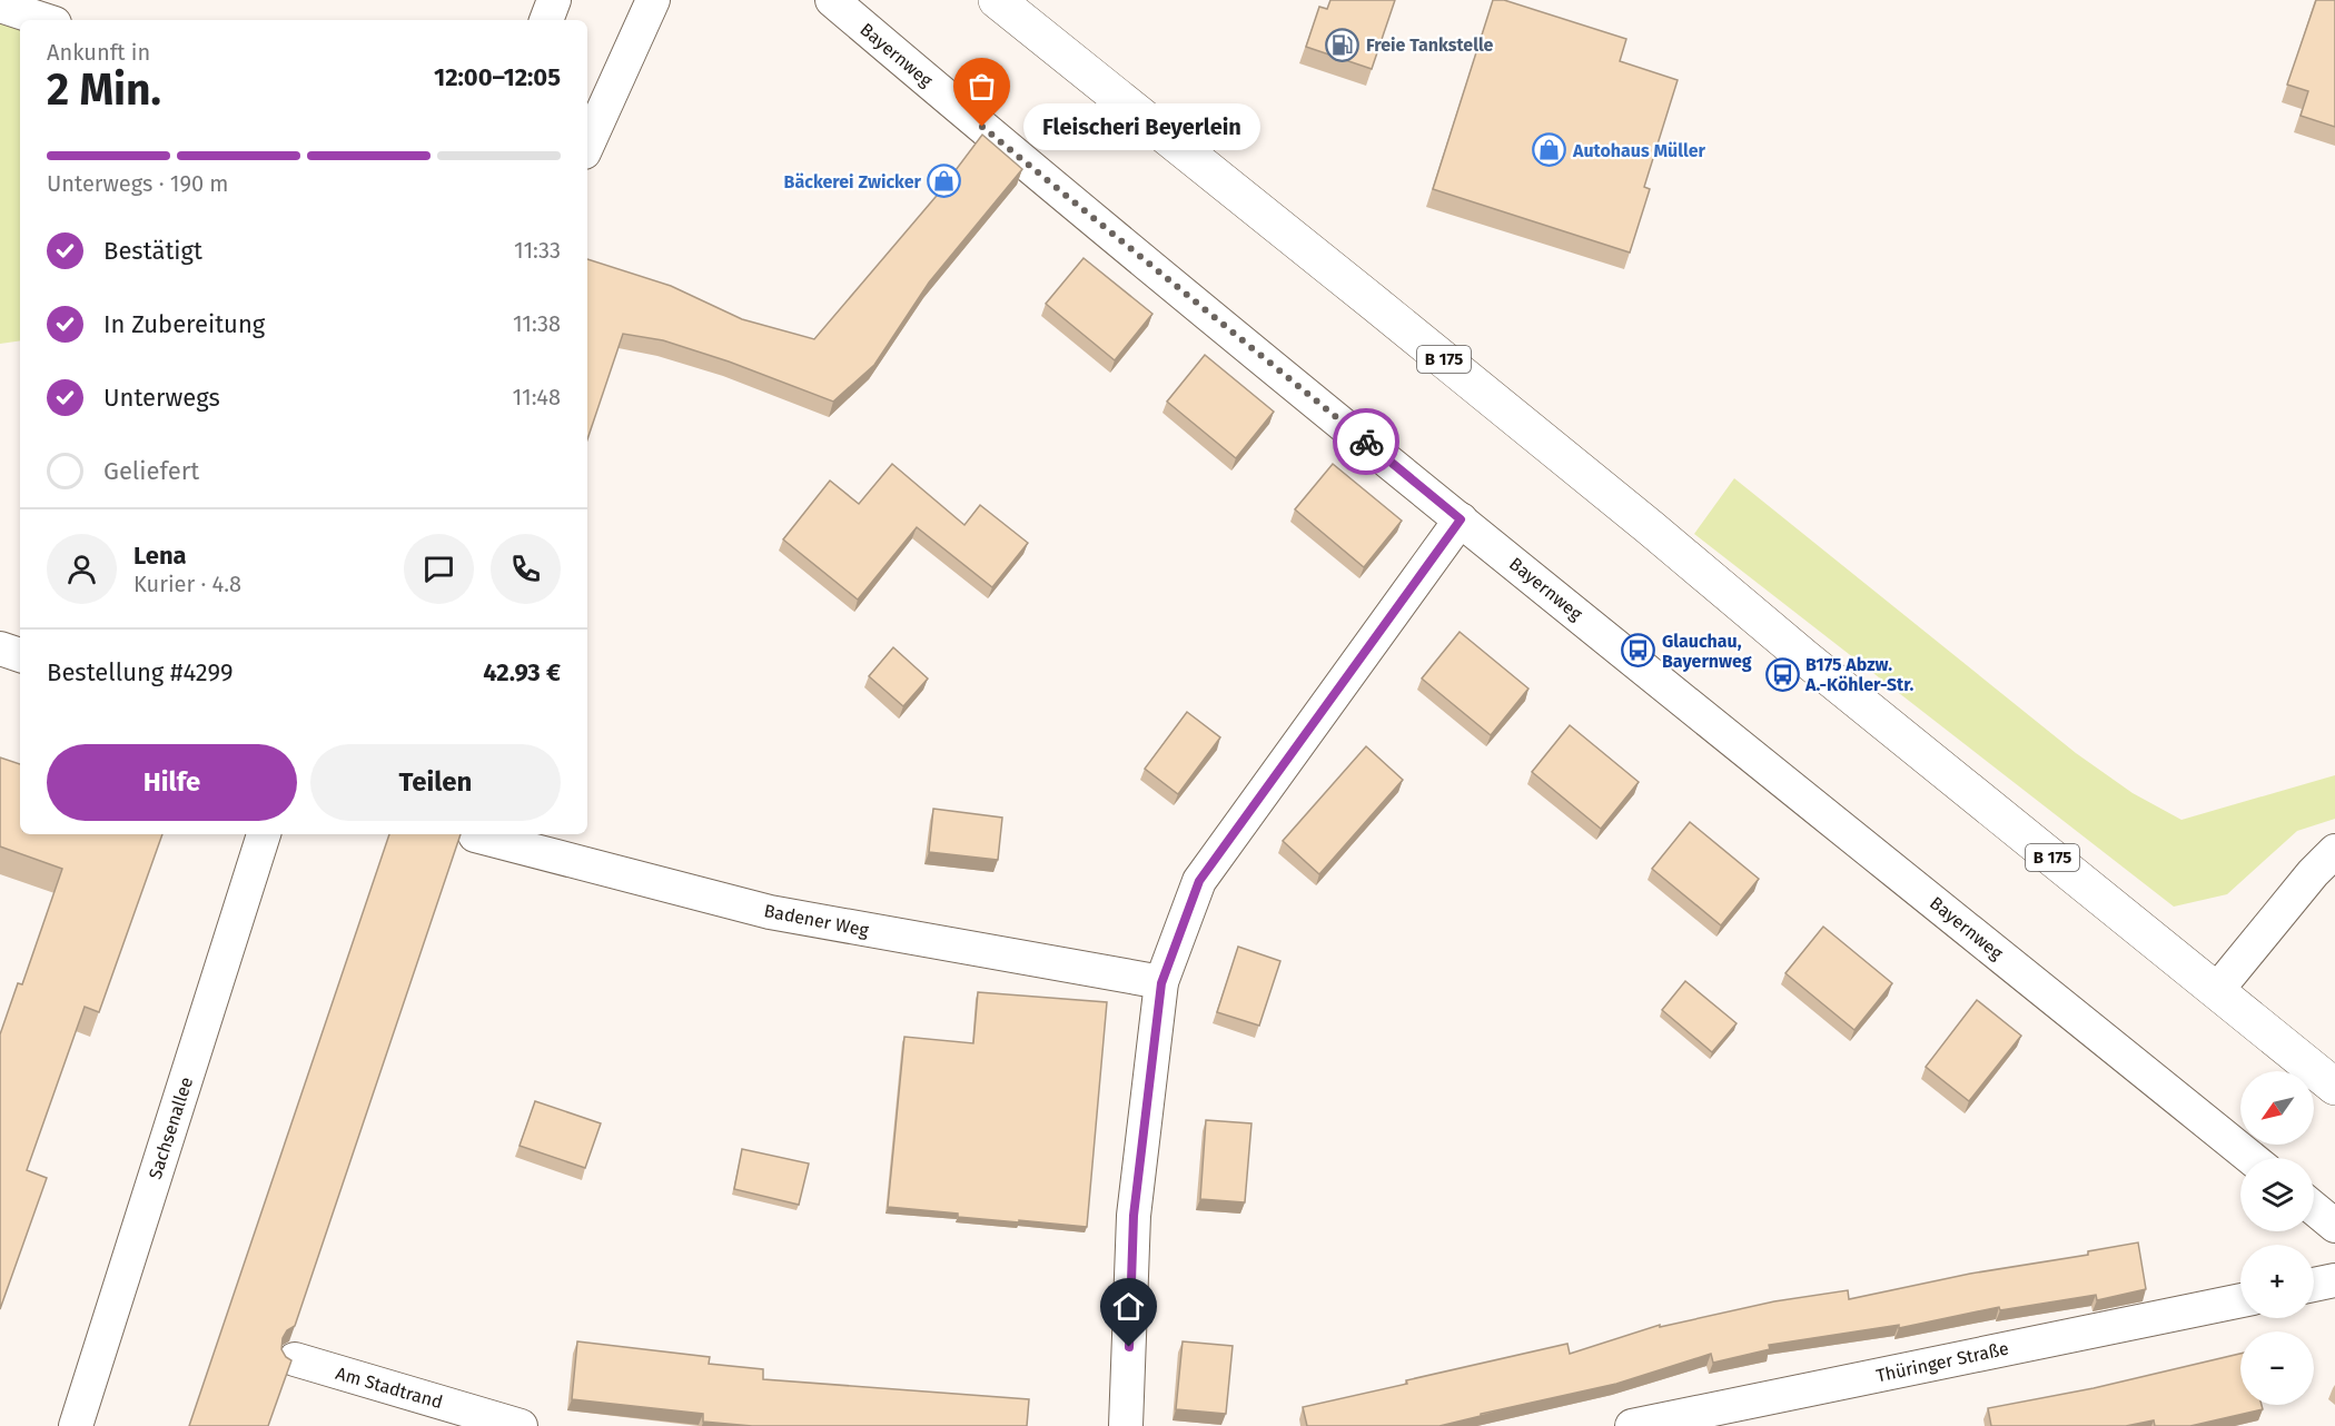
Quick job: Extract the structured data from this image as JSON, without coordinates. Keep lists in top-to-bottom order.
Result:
{
  "streets": {
    "main road": ["B 175"],
    "street": [
      "Bayernweg",
      "Badener Weg",
      "Sachsenallee",
      "Thüringer Straße",
      "Am Stadtrand"
    ]
  },
  "places": {
    "fuel station": ["Freie Tankstelle"],
    "other": ["Fleischeri Beyerlein"],
    "shop": ["Autohaus Müller", "Bäckerei Zwicker"],
    "bus stop": ["Glauchau, Bayernweg", "B175 Abzw. A.-Köhler-Str."]
  },
  "north": "bottom left",
  "page": {
    "heading": ["2 Min.", "Ankunft in", "12:00–12:05"],
    "panel": [
      "Lena",
      "Kurier · 4.8",
      "Bestellung #4299",
      "42.93 €"
    ],
    "bubble": "Fleischeri Beyerlein",
    "bar": "Unterwegs · 190 m",
    "list": [
      ["Bestätigt", "11:33"],
      ["In Zubereitung", "11:38"],
      ["Unterwegs", "11:48"],
      "Geliefert"
    ],
    "buttons": ["Hilfe", "Teilen"],
    "map_buttons": ["+", "−"]
  }
}
